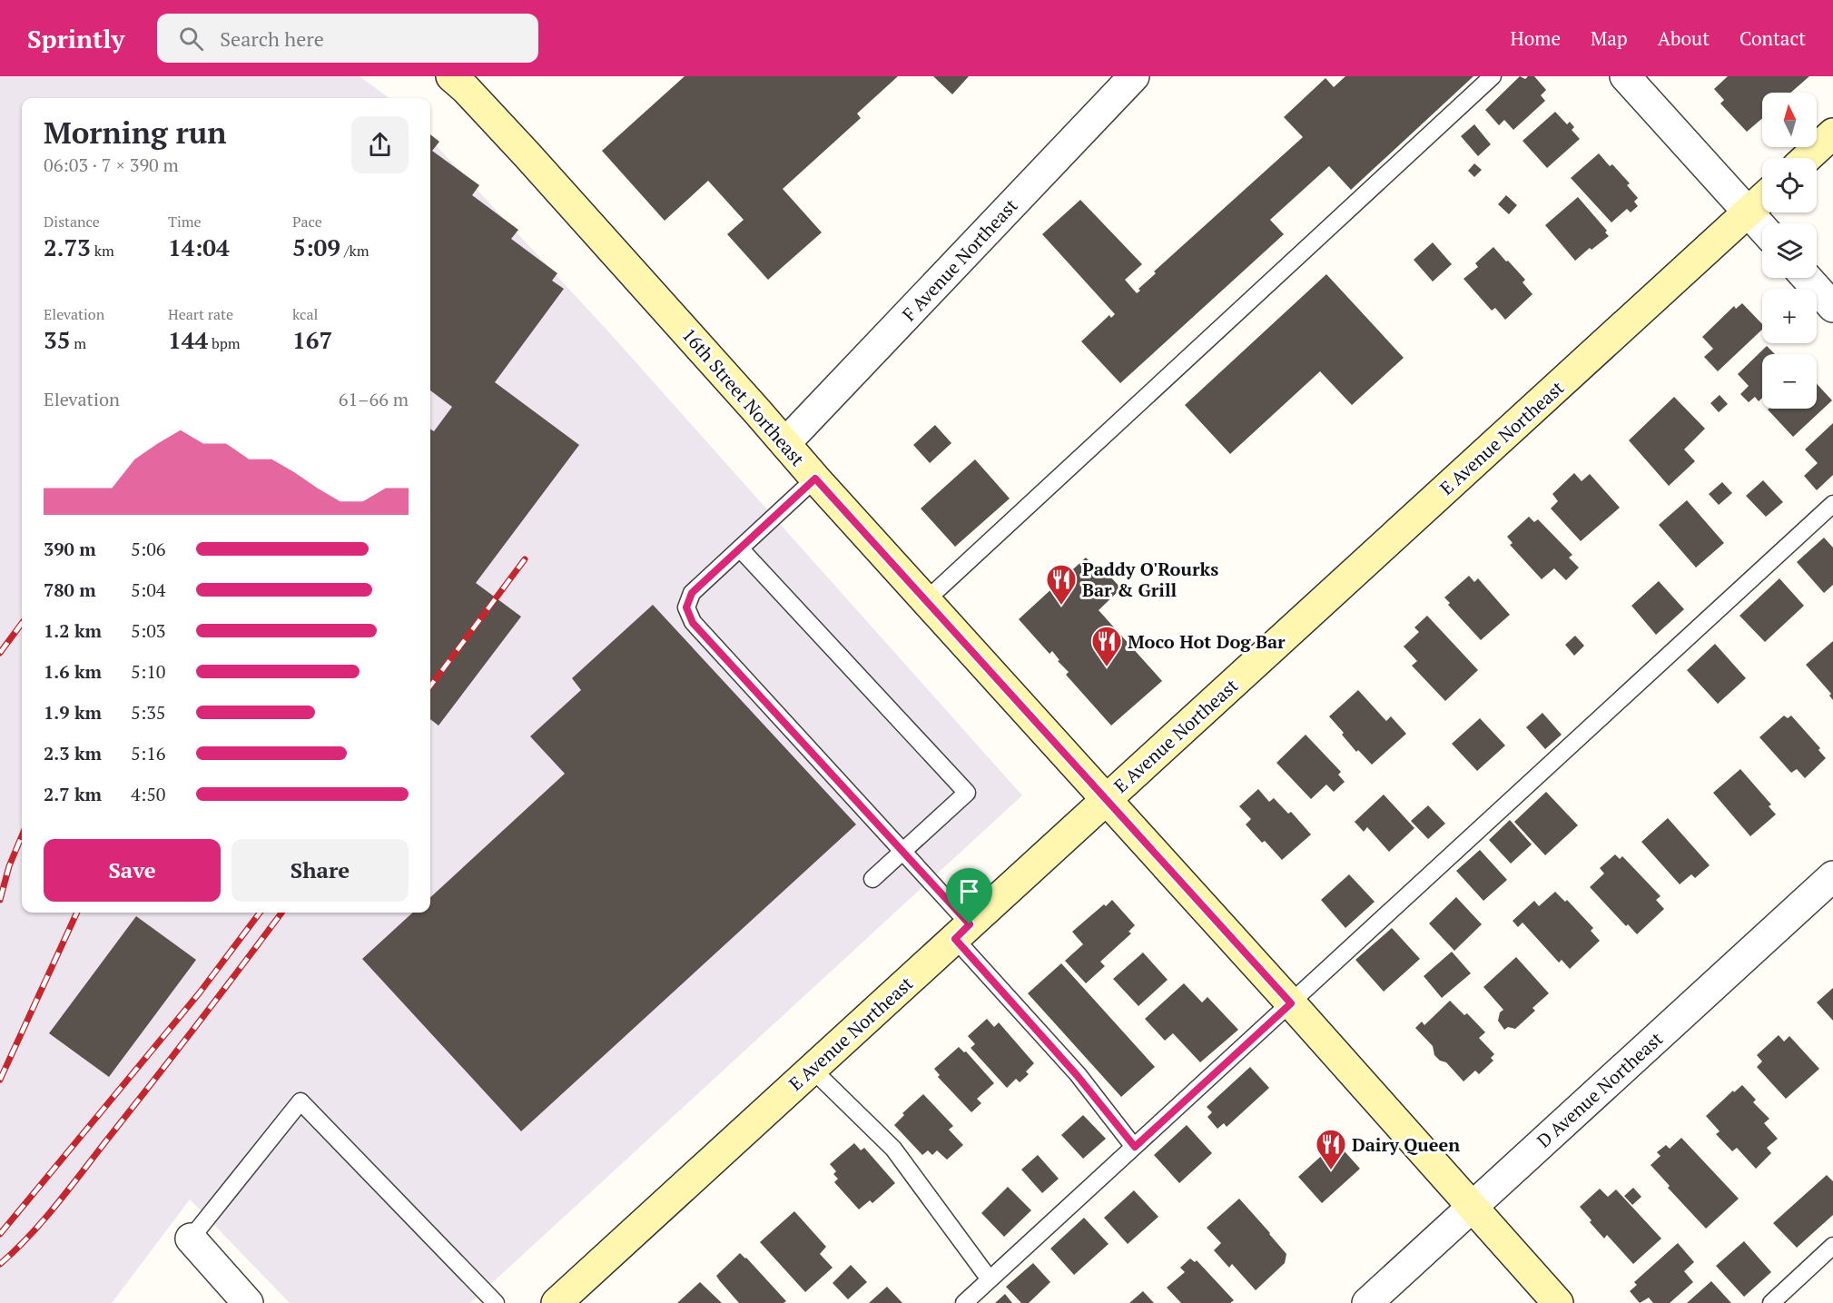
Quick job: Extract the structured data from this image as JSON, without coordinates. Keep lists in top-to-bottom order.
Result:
{
  "streets": {
    "street": [
      "F Avenue Northeast",
      "16th Street Northeast",
      "E Avenue Northeast",
      "D Avenue Northeast"
    ]
  },
  "crossings": [
    ["F Avenue Northeast", "16th Street Northeast"],
    ["16th Street Northeast", "E Avenue Northeast"],
    ["16th Street Northeast", "D Avenue Northeast"]
  ],
  "places": {
    "restaurant": ["Paddy O'Rourks Bar & Grill", "Moco Hot Dog Bar", "Dairy Queen"]
  },
  "north": "top",
  "page": {
    "header": "Sprintly",
    "search": "Search here",
    "nav": [
      "Home",
      "Map",
      "About",
      "Contact"
    ],
    "map_buttons": ["+", "−"],
    "heading": ["Morning run", "06:03 · 7 × 390 m"],
    "stats": [
      ["Distance", "2.73 km"],
      ["Time", "14:04"],
      ["Pace", "5:09 /km"],
      ["Elevation", "35 m"],
      ["Heart rate", "144 bpm"],
      ["kcal", "167"]
    ],
    "chart": ["Elevation", "61–66 m"],
    "list": [
      {
        "name": "390 m",
        "note": "5:06"
      },
      {
        "name": "780 m",
        "note": "5:04"
      },
      {
        "name": "1.2 km",
        "note": "5:03"
      },
      {
        "name": "1.6 km",
        "note": "5:10"
      },
      {
        "name": "1.9 km",
        "note": "5:35"
      },
      {
        "name": "2.3 km",
        "note": "5:16"
      },
      {
        "name": "2.7 km",
        "note": "4:50"
      }
    ],
    "buttons": ["Save", "Share"]
  }
}
